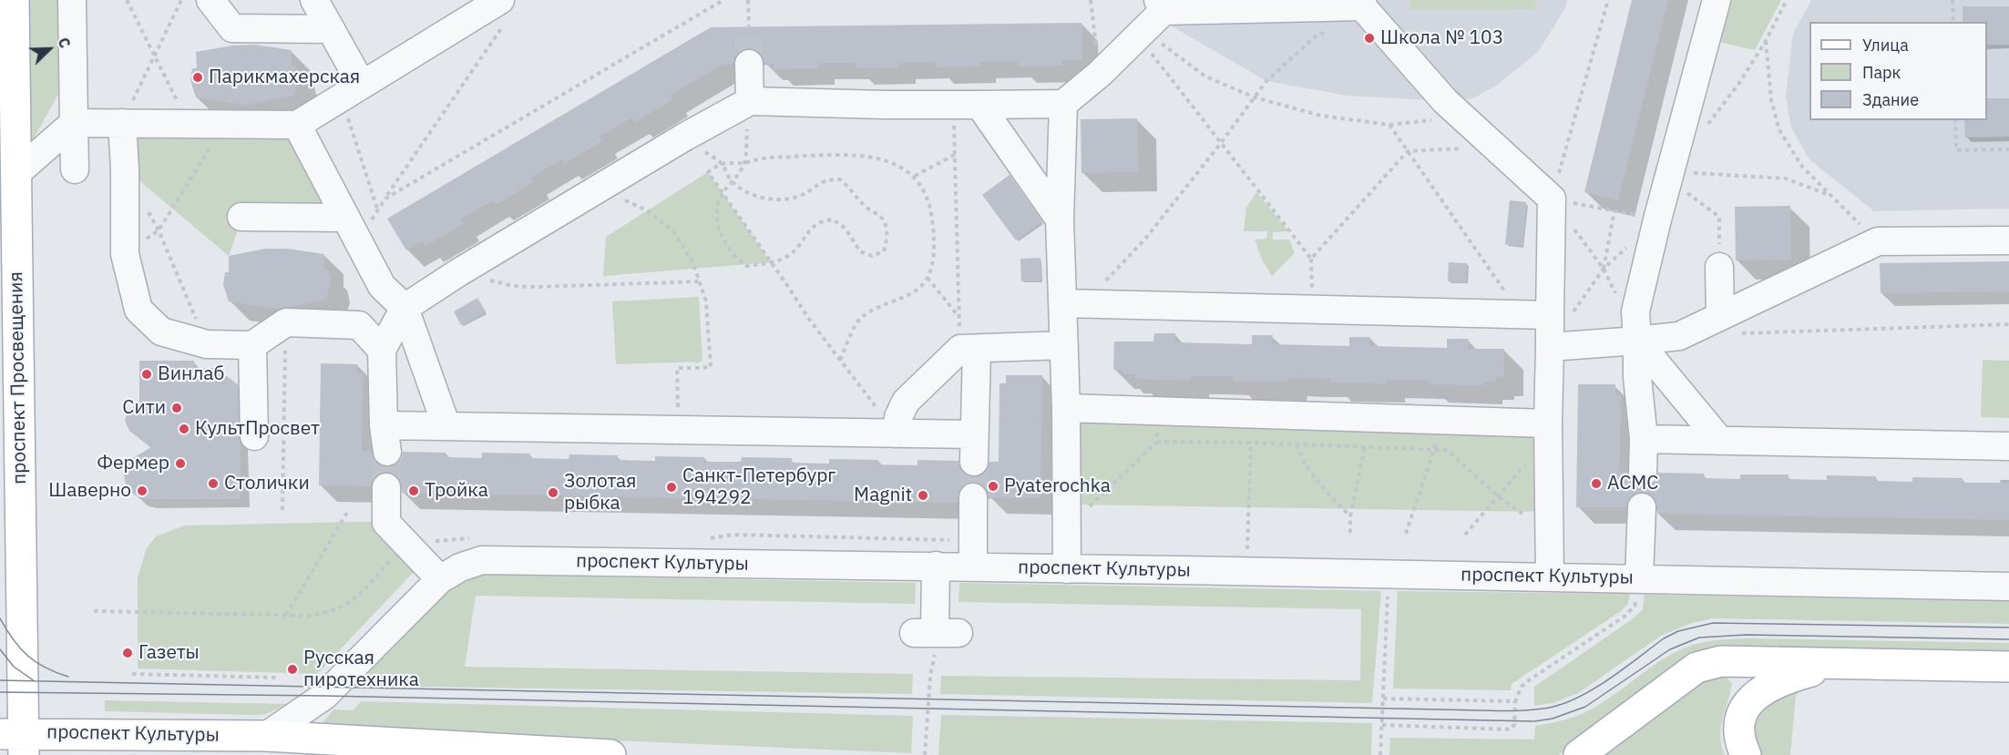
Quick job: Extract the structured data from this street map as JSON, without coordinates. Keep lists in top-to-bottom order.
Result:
{
  "streets": {
    "main road": ["проспект Просвещения", "проспект Культуры"]
  },
  "crossings": [
    ["проспект Просвещения", "проспект Культуры"]
  ],
  "places": [
    "Школа № 103",
    "Парикмахерская",
    "Винлаб",
    "Сити",
    "КультПросвет",
    "Фермер",
    "Столички",
    "АСМС",
    "Pyaterochka",
    "Санкт-Петербург 194292",
    "Шаверно",
    "Тройка",
    "Золотая рыбка",
    "Magnit",
    "Газеты",
    "Русская пиротехника"
  ],
  "legend": ["Улица", "Парк", "Здание"],
  "north": "top right"
}
